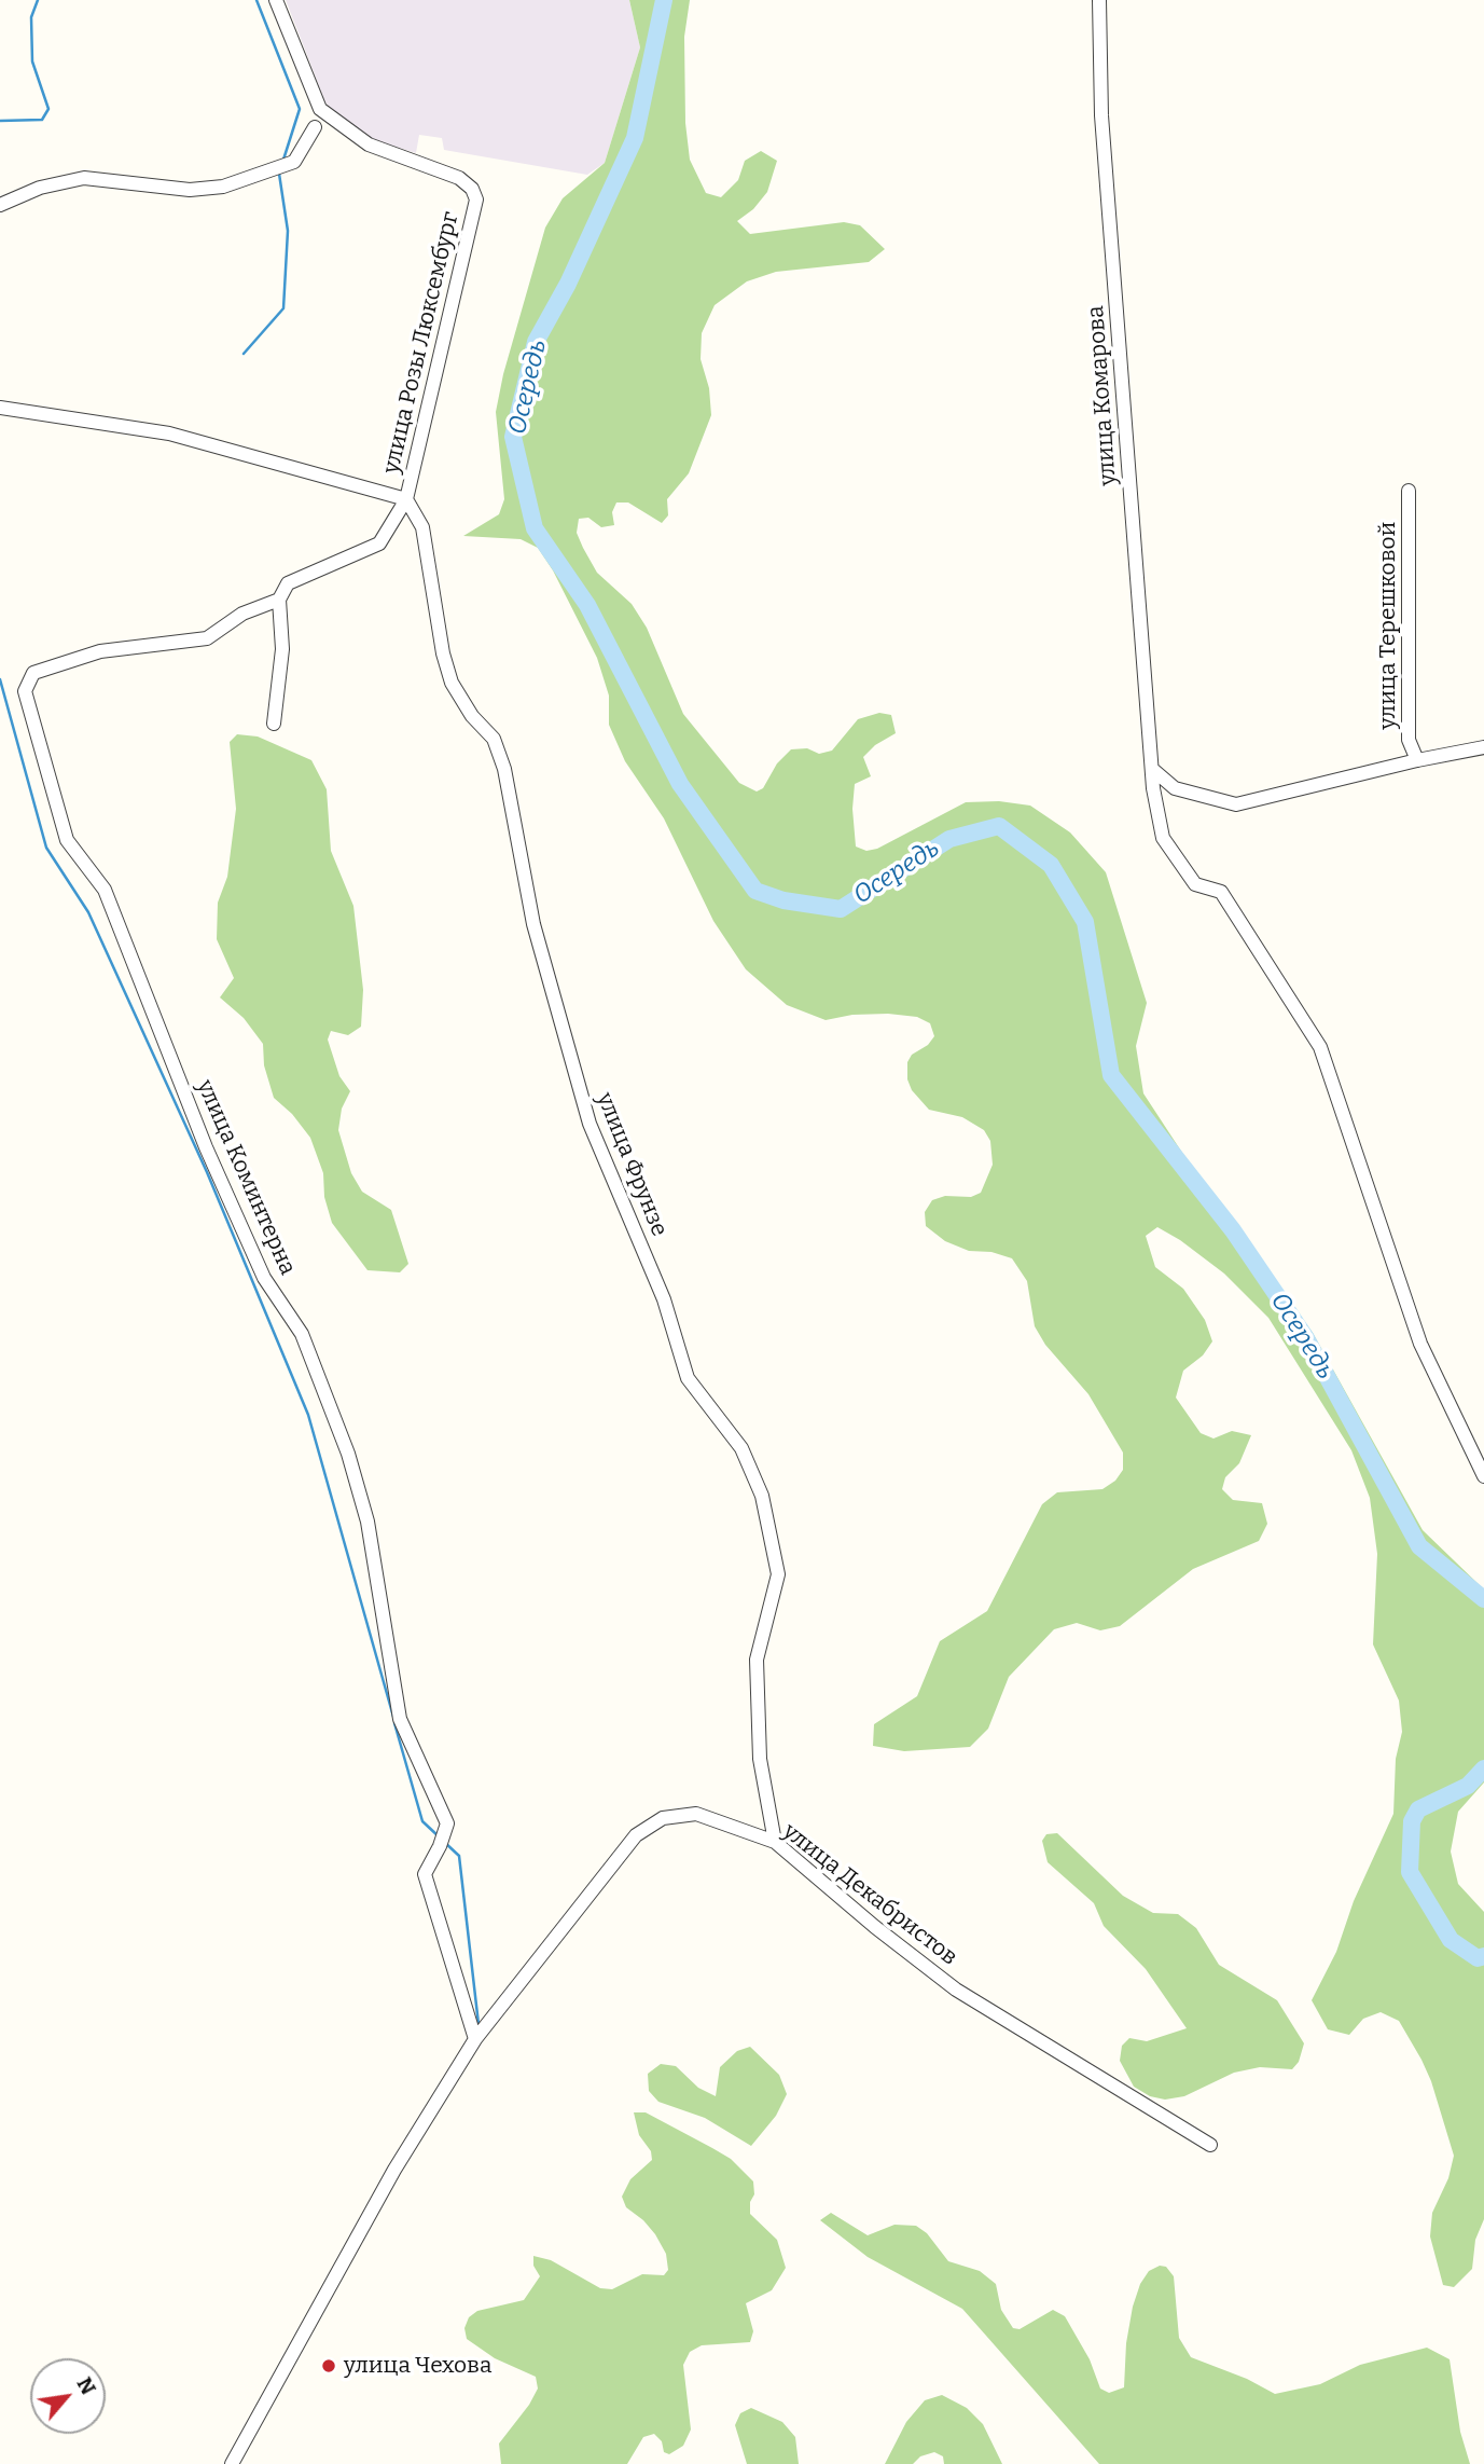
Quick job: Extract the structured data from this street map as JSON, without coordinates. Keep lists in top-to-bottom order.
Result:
{
  "streets": {
    "street": [
      "улица Розы Люксембург",
      "улица Комарова",
      "улица Терешковой",
      "улица Фрунзе",
      "улица Коминтерна",
      "улица Декабристов"
    ]
  },
  "crossings": [
    ["улица Розы Люксембург", "улица Фрунзе"],
    ["улица Розы Люксембург", "улица Коминтерна"],
    ["улица Фрунзе", "улица Декабристов"],
    ["улица Коминтерна", "улица Декабристов"]
  ],
  "water": ["Осередь"],
  "places": ["улица Чехова"],
  "north": "top right"
}
